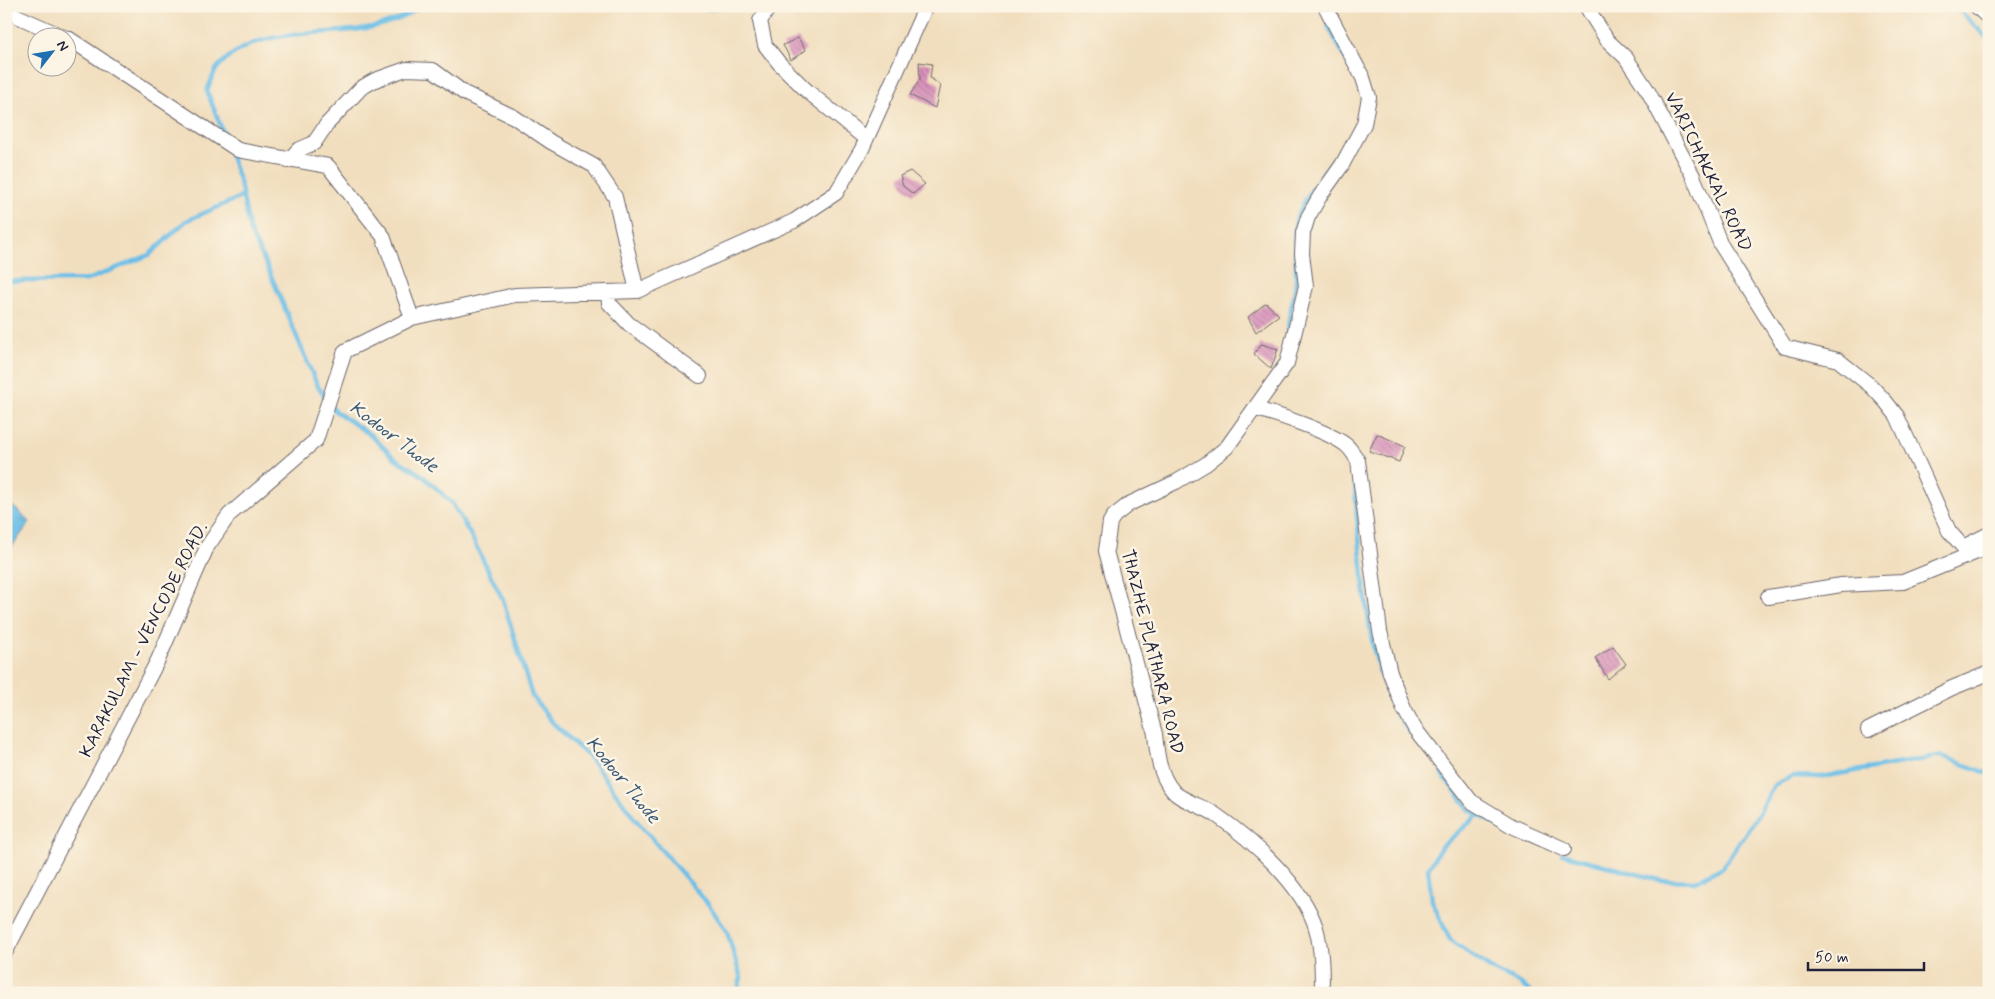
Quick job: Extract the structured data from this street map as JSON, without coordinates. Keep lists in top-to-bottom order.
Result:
{
  "streets": {
    "street": ["VARICHAKKAL ROAD", "KARAKULAM - VENCODE ROAD.", "THAZHE PLATHARA ROAD"]
  },
  "water": ["Kodoor Thode"],
  "scale_bar": "50 m",
  "north": "top right"
}
